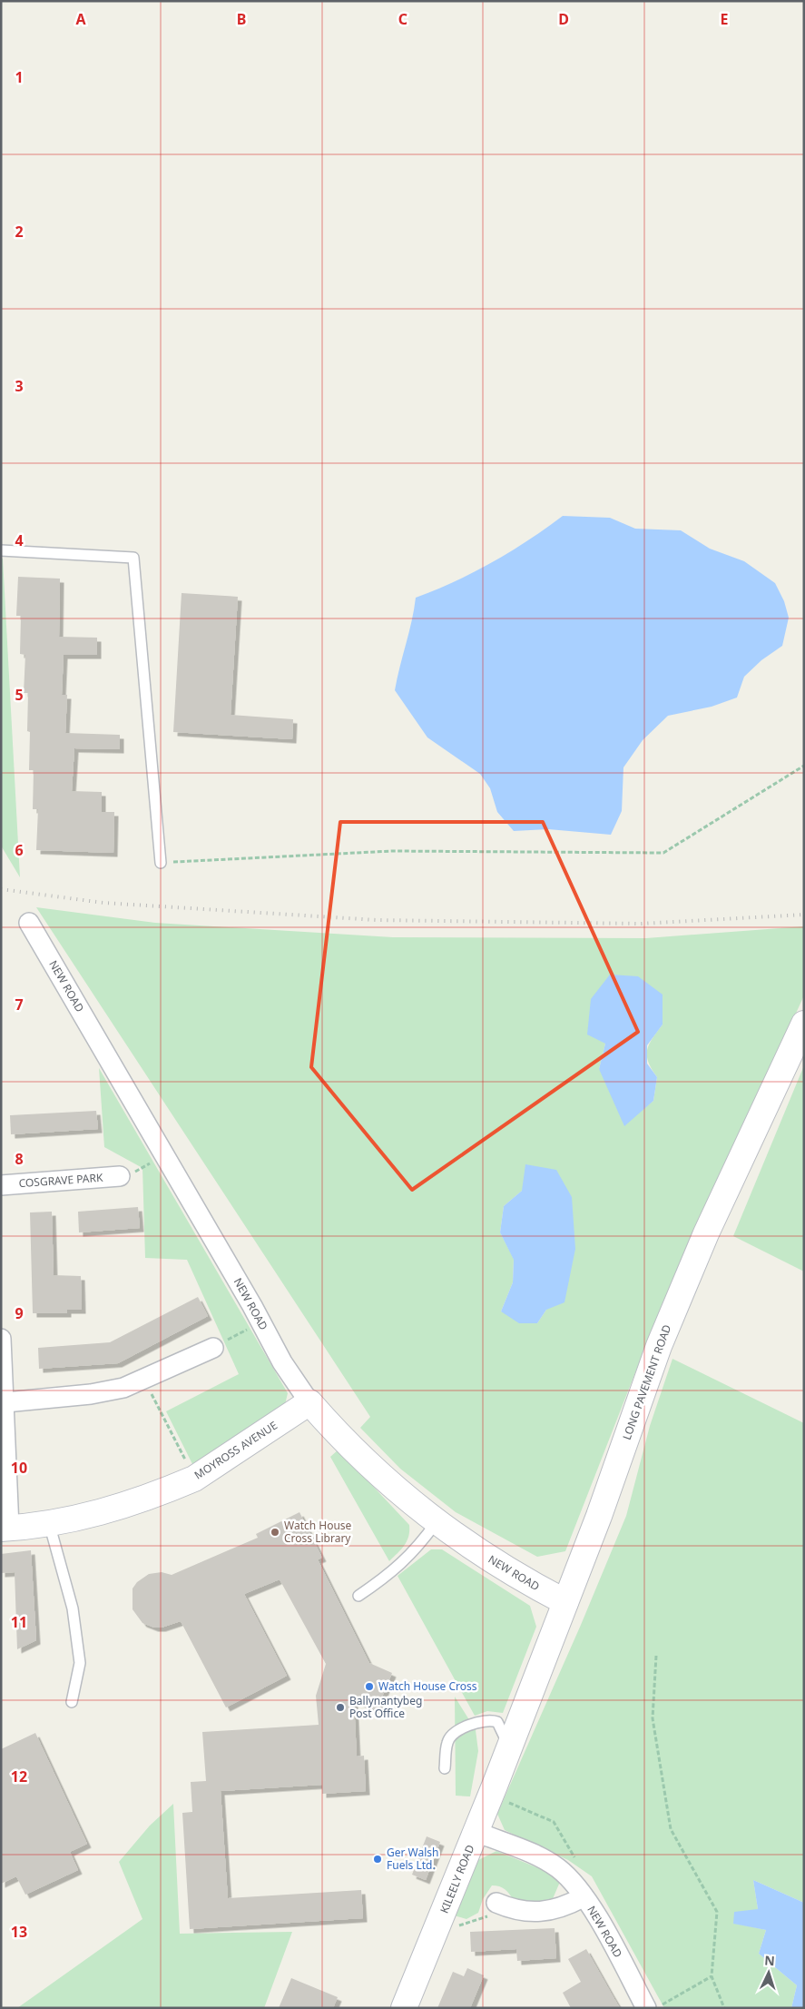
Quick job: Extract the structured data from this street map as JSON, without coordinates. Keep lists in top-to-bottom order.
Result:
{
  "streets": {
    "main road": [
      "NEW ROAD",
      "LONG PAVEMENT ROAD",
      "MOYROSS AVENUE",
      "KILEELY ROAD"
    ],
    "street": ["COSGRAVE PARK"]
  },
  "crossings": [
    ["NEW ROAD", "LONG PAVEMENT ROAD"],
    ["NEW ROAD", "MOYROSS AVENUE"],
    ["NEW ROAD", "KILEELY ROAD"],
    ["LONG PAVEMENT ROAD", "KILEELY ROAD"]
  ],
  "places": [
    "Watch House Cross Library",
    "Watch House Cross",
    "Ballynantybeg Post Office",
    "Ger Walsh Fuels Ltd."
  ],
  "north": "top",
  "grid": {
    "columns": [
      "A",
      "B",
      "C",
      "D",
      "E"
    ],
    "rows": [
      "1",
      "2",
      "3",
      "4",
      "5",
      "6",
      "7",
      "8",
      "9",
      "10",
      "11",
      "12",
      "13"
    ]
  }
}
